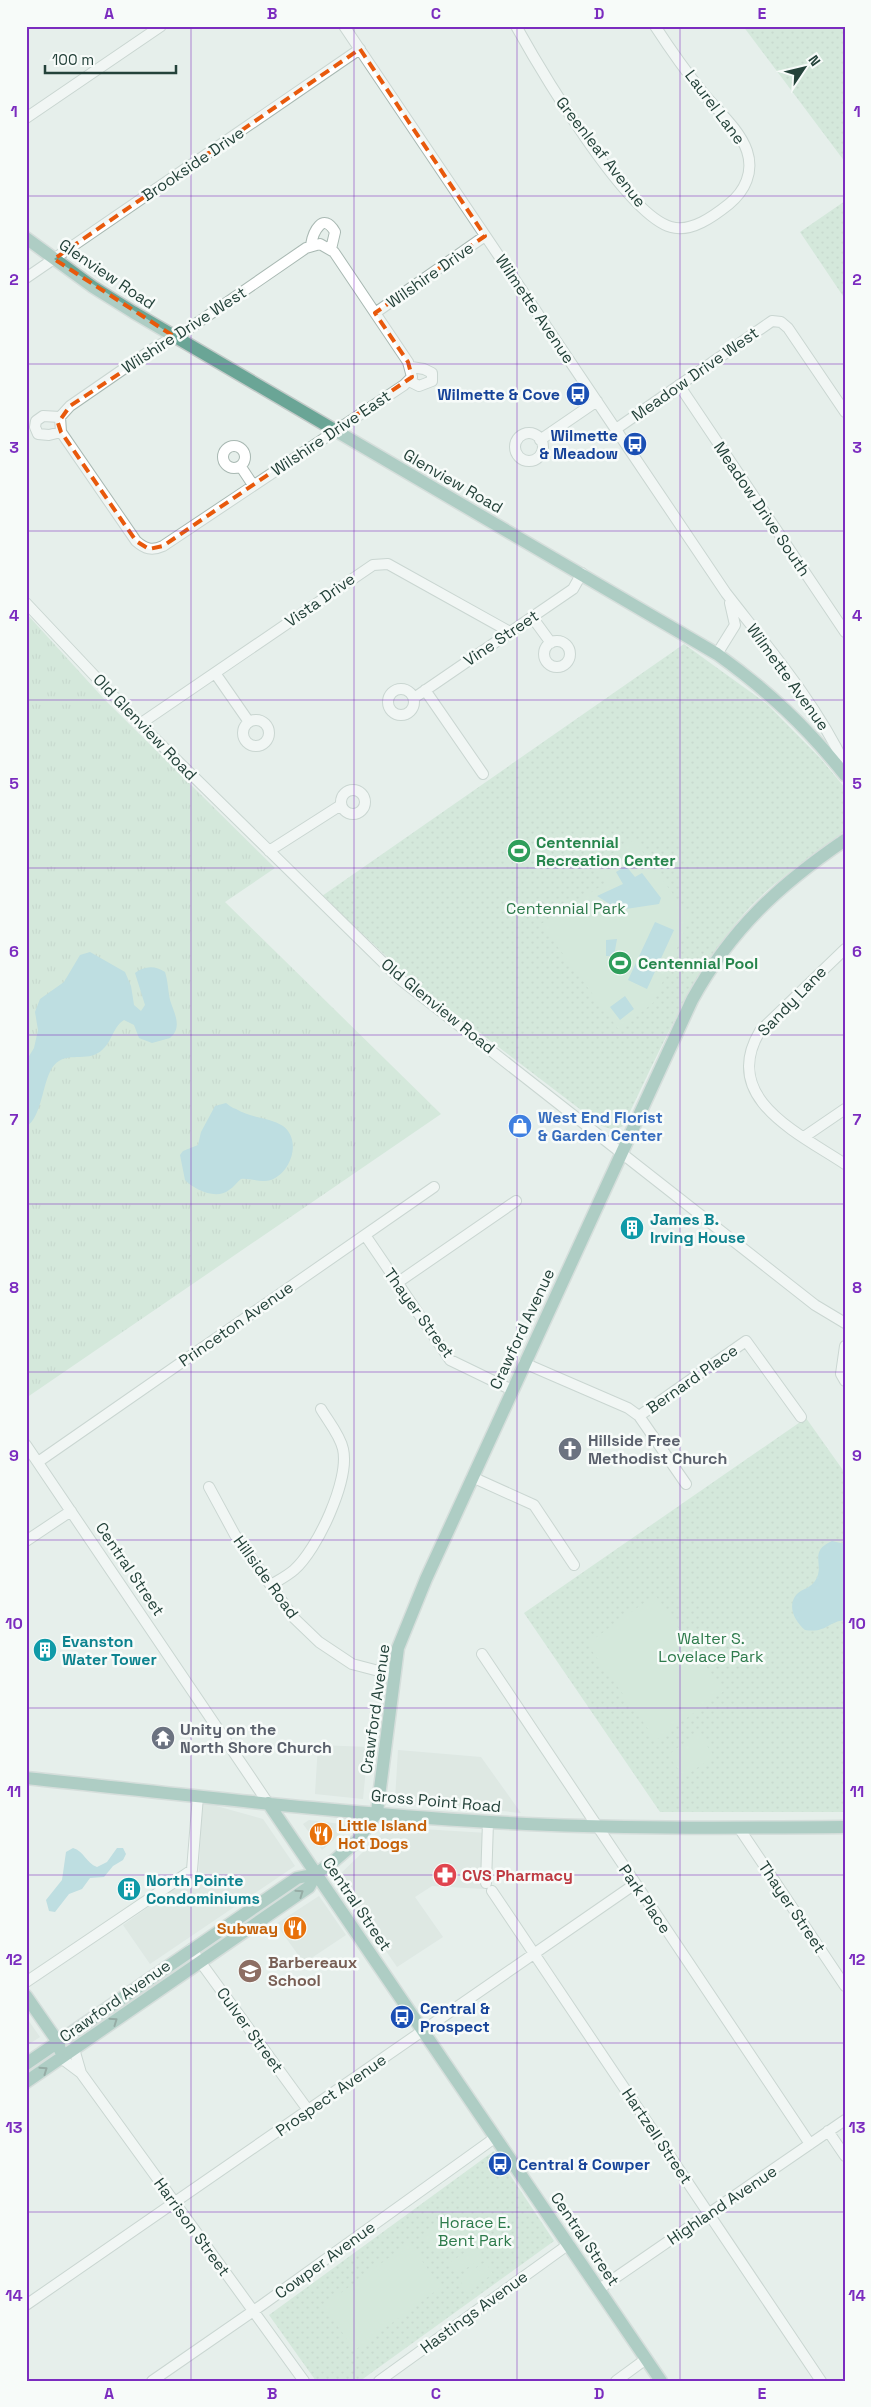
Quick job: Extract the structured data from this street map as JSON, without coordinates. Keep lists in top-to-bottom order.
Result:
{
  "streets": {
    "main road": [
      "Glenview Road",
      "Crawford Avenue",
      "Central Street",
      "Gross Point Road"
    ],
    "street": [
      "Laurel Lane",
      "Greenleaf Avenue",
      "Brookside Drive",
      "Wilshire Drive",
      "Wilmette Avenue",
      "Wilshire Drive West",
      "Meadow Drive West",
      "Wilshire Drive East",
      "Meadow Drive South",
      "Vista Drive",
      "Vine Street",
      "Old Glenview Road",
      "Sandy Lane",
      "Thayer Street",
      "Princeton Avenue",
      "Bernard Place",
      "Hillside Road",
      "Park Place",
      "Culver Street",
      "Prospect Avenue",
      "Hartzell Street",
      "Highland Avenue",
      "Harrison Street",
      "Cowper Avenue",
      "Hastings Avenue"
    ]
  },
  "crossings": [
    ["Laurel Lane", "Greenleaf Avenue"],
    ["Brookside Drive", "Glenview Road"],
    ["Brookside Drive", "Wilmette Avenue"],
    ["Glenview Road", "Wilmette Avenue"],
    ["Glenview Road", "Wilshire Drive West"],
    ["Glenview Road", "Wilshire Drive East"],
    ["Glenview Road", "Vine Street"],
    ["Wilshire Drive", "Wilmette Avenue"],
    ["Wilmette Avenue", "Meadow Drive West"],
    ["Meadow Drive West", "Meadow Drive South"],
    ["Vista Drive", "Vine Street"],
    ["Vista Drive", "Old Glenview Road"],
    ["Old Glenview Road", "Crawford Avenue"],
    ["Thayer Street", "Princeton Avenue"],
    ["Thayer Street", "Crawford Avenue"],
    ["Thayer Street", "Gross Point Road"],
    ["Princeton Avenue", "Central Street"],
    ["Crawford Avenue", "Central Street"],
    ["Crawford Avenue", "Hillside Road"],
    ["Crawford Avenue", "Gross Point Road"],
    ["Crawford Avenue", "Culver Street"],
    ["Crawford Avenue", "Harrison Street"],
    ["Central Street", "Gross Point Road"],
    ["Central Street", "Prospect Avenue"],
    ["Central Street", "Highland Avenue"],
    ["Central Street", "Cowper Avenue"],
    ["Central Street", "Hastings Avenue"],
    ["Gross Point Road", "Park Place"],
    ["Gross Point Road", "Hartzell Street"],
    ["Park Place", "Prospect Avenue"],
    ["Park Place", "Highland Avenue"],
    ["Culver Street", "Prospect Avenue"],
    ["Prospect Avenue", "Hartzell Street"],
    ["Prospect Avenue", "Harrison Street"],
    ["Hartzell Street", "Highland Avenue"],
    ["Harrison Street", "Cowper Avenue"]
  ],
  "parks": ["Centennial Park", "Walter S. Lovelace Park", "Horace E. Bent Park"],
  "places": {
    "bus stop": [
      "Wilmette & Cove",
      "Wilmette & Meadow",
      "Central & Prospect",
      "Central & Cowper"
    ],
    "sports": ["Centennial Recreation Center", "Centennial Pool"],
    "shop": ["West End Florist & Garden Center"],
    "building": ["James B. Irving House", "Evanston Water Tower", "North Pointe Condominiums"],
    "church": ["Hillside Free Methodist Church"],
    "temple": ["Unity on the North Shore Church"],
    "restaurant": ["Little Island Hot Dogs", "Subway"],
    "pharmacy": ["CVS Pharmacy"],
    "school or university": ["Barbereaux School"]
  },
  "scale_bar": "100 m",
  "north": "top right",
  "grid": {
    "columns": [
      "A",
      "B",
      "C",
      "D",
      "E"
    ],
    "rows": [
      "1",
      "2",
      "3",
      "4",
      "5",
      "6",
      "7",
      "8",
      "9",
      "10",
      "11",
      "12",
      "13",
      "14"
    ]
  }
}
